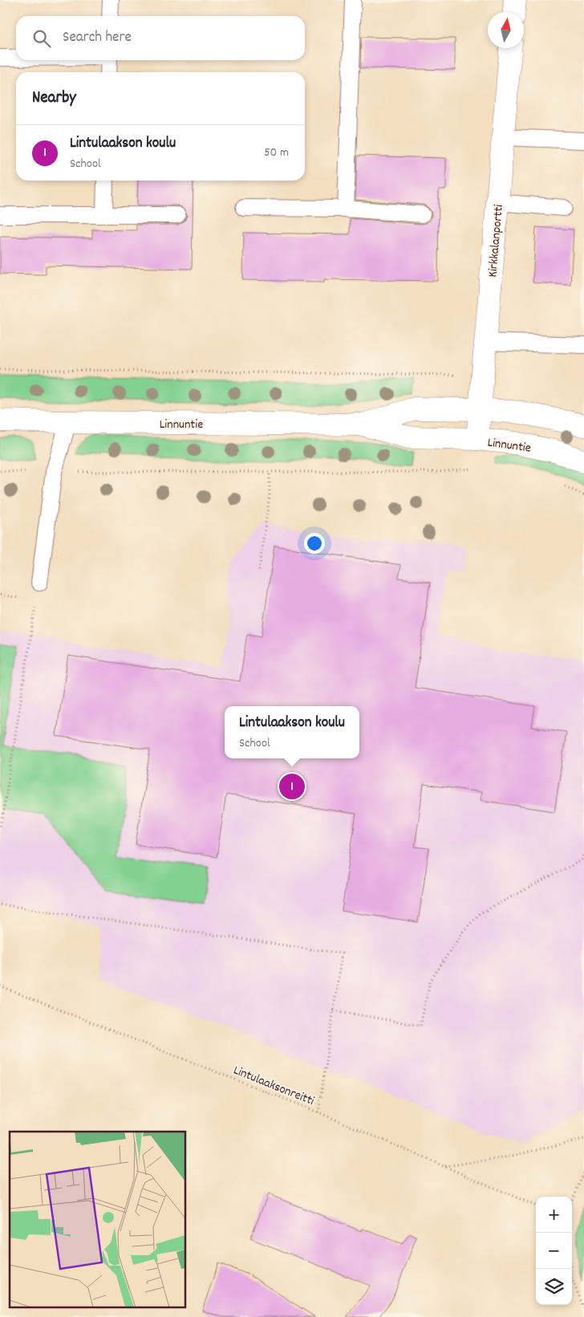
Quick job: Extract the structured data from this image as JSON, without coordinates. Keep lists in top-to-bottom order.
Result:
{
  "streets": {
    "street": ["Kirkkalanportti", "Linnuntie"],
    "path": ["Lintulaaksonreitti"]
  },
  "crossings": [
    ["Kirkkalanportti", "Linnuntie"]
  ],
  "north": "top",
  "page": {
    "search": "Search here",
    "heading": "Nearby",
    "list": [
      {
        "mark": "1",
        "name": "Lintulaakson koulu",
        "note": "School",
        "value": "50 m"
      }
    ],
    "popup": ["Lintulaakson koulu", "School"],
    "pins": "1",
    "map_buttons": ["+", "−"]
  }
}
